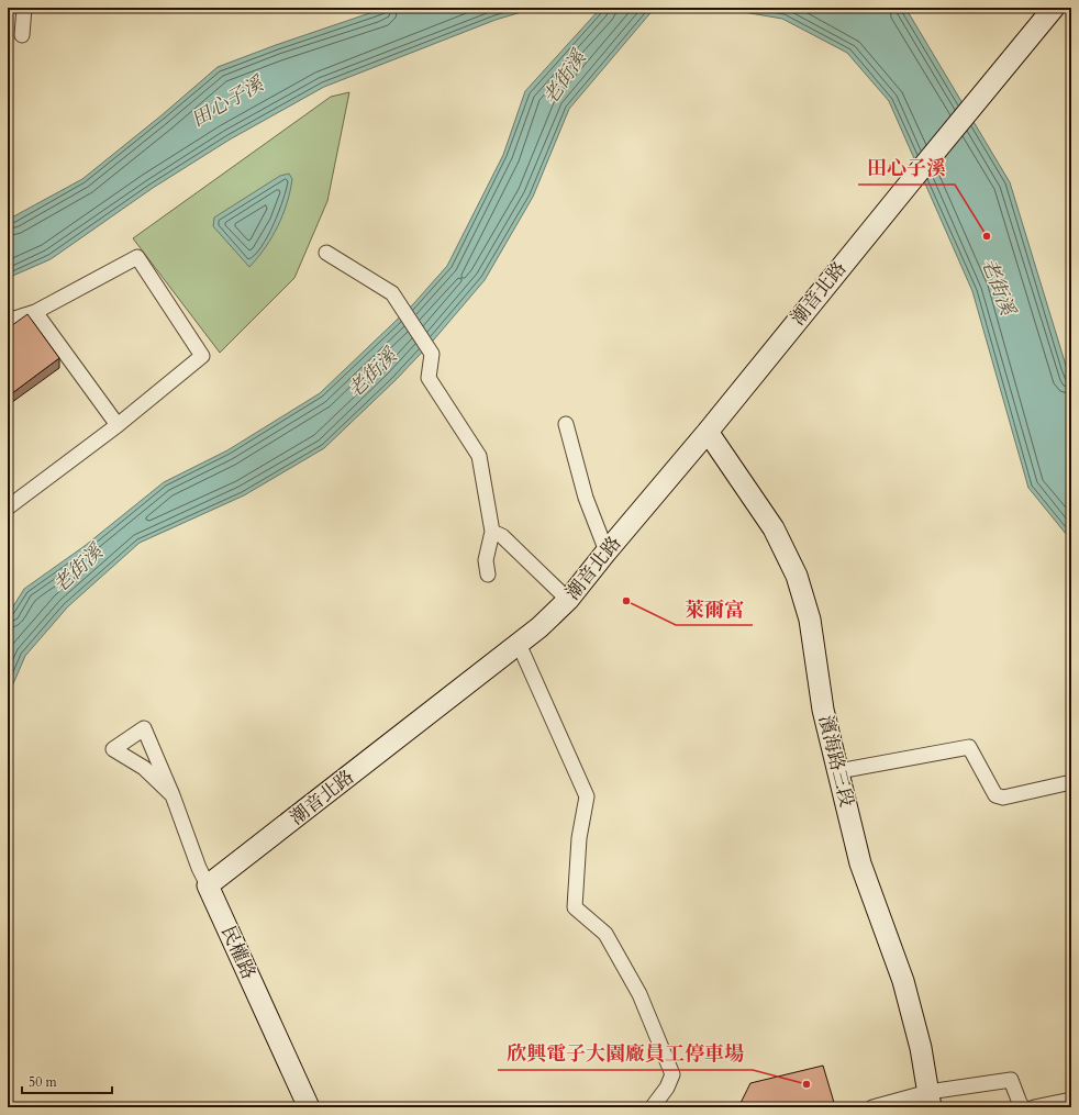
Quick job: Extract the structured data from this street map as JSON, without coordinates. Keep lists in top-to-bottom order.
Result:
{
  "streets": {
    "street": ["潮音北路", "濱海路三段", "民權路"]
  },
  "crossings": [
    ["潮音北路", "濱海路三段"],
    ["潮音北路", "民權路"]
  ],
  "water": ["老街溪", "田心子溪"],
  "places": ["田心子溪", "萊爾富", "欣興電子大園廠員工停車場"],
  "scale_bar": "50 m"
}
